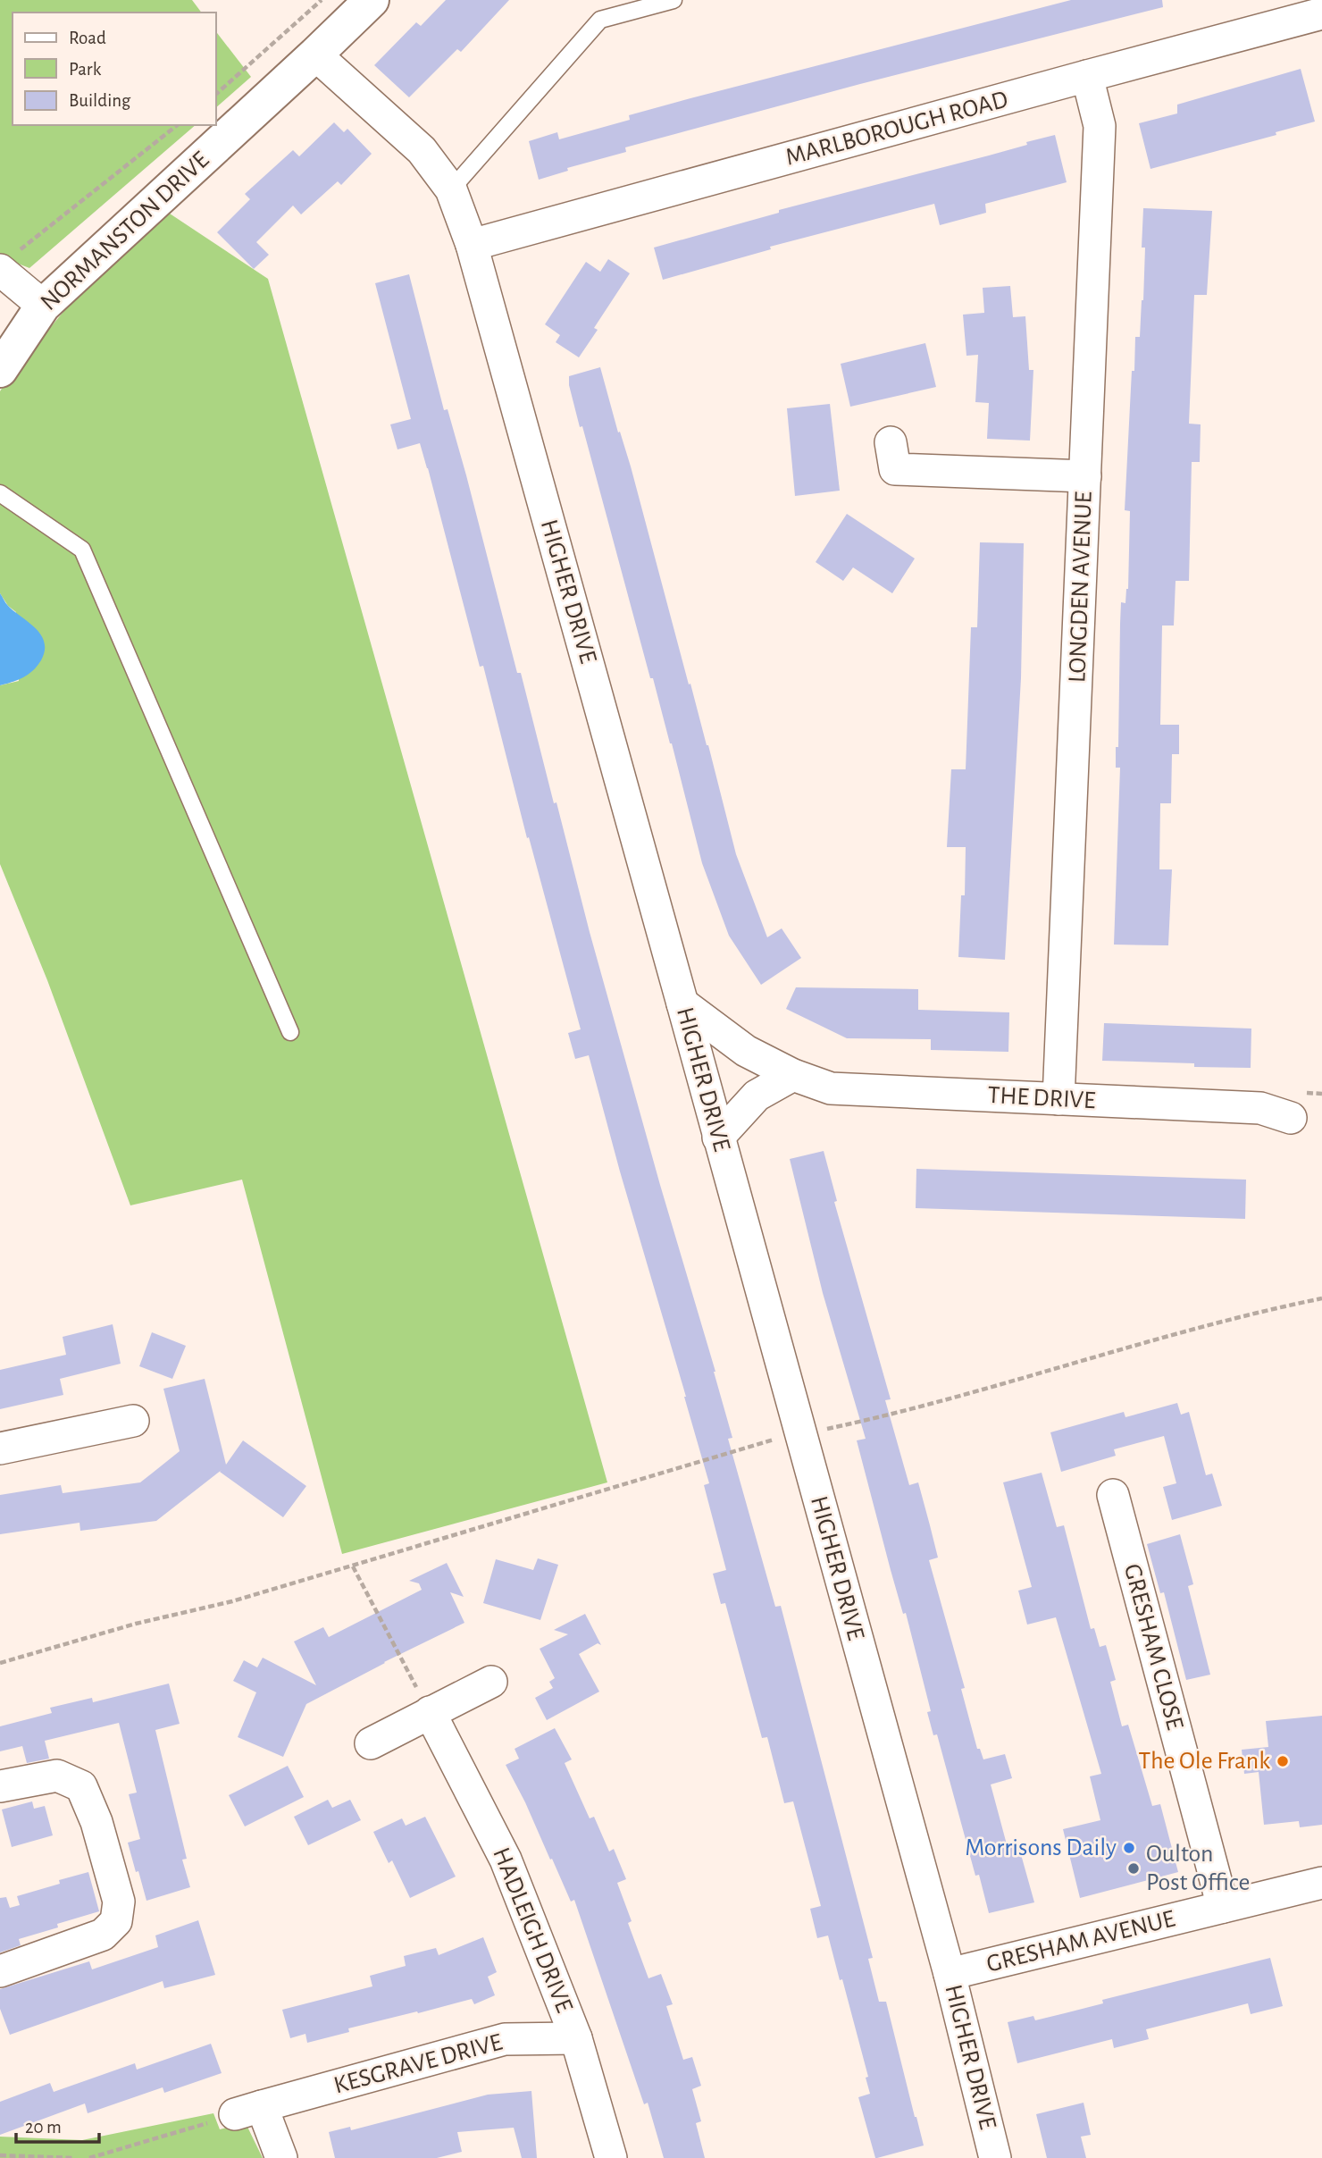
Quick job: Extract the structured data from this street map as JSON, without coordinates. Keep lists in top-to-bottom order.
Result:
{
  "streets": {
    "highway": ["NORMANSTON DRIVE"],
    "street": [
      "MARLBOROUGH ROAD",
      "LONGDEN AVENUE",
      "HIGHER DRIVE",
      "THE DRIVE",
      "GRESHAM CLOSE",
      "HADLEIGH DRIVE",
      "GRESHAM AVENUE",
      "KESGRAVE DRIVE"
    ]
  },
  "crossings": [
    ["MARLBOROUGH ROAD", "LONGDEN AVENUE"],
    ["MARLBOROUGH ROAD", "HIGHER DRIVE"],
    ["NORMANSTON DRIVE", "HIGHER DRIVE"],
    ["LONGDEN AVENUE", "THE DRIVE"],
    ["HIGHER DRIVE", "THE DRIVE"],
    ["HIGHER DRIVE", "GRESHAM AVENUE"],
    ["GRESHAM CLOSE", "GRESHAM AVENUE"],
    ["HADLEIGH DRIVE", "KESGRAVE DRIVE"]
  ],
  "places": ["The Ole Frank", "Morrisons Daily", "Oulton Post Office"],
  "legend": ["Road", "Park", "Building"],
  "scale_bar": "20 m"
}
